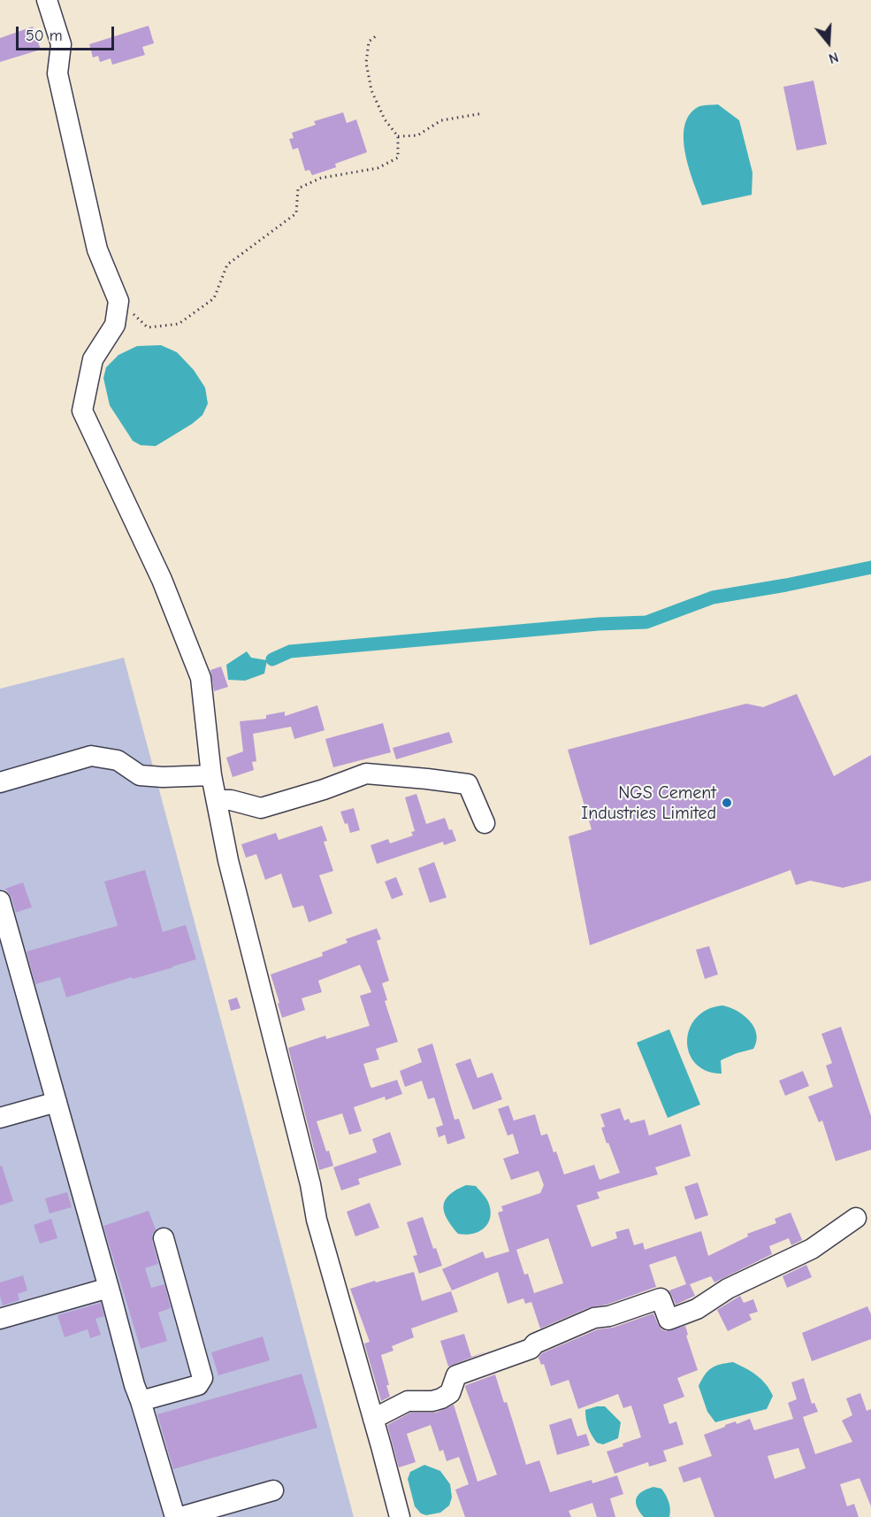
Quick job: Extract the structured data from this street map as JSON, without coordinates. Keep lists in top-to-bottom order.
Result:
{
  "places": ["NGS Cement Industries Limited"],
  "scale_bar": "50 m",
  "north": "bottom"
}
